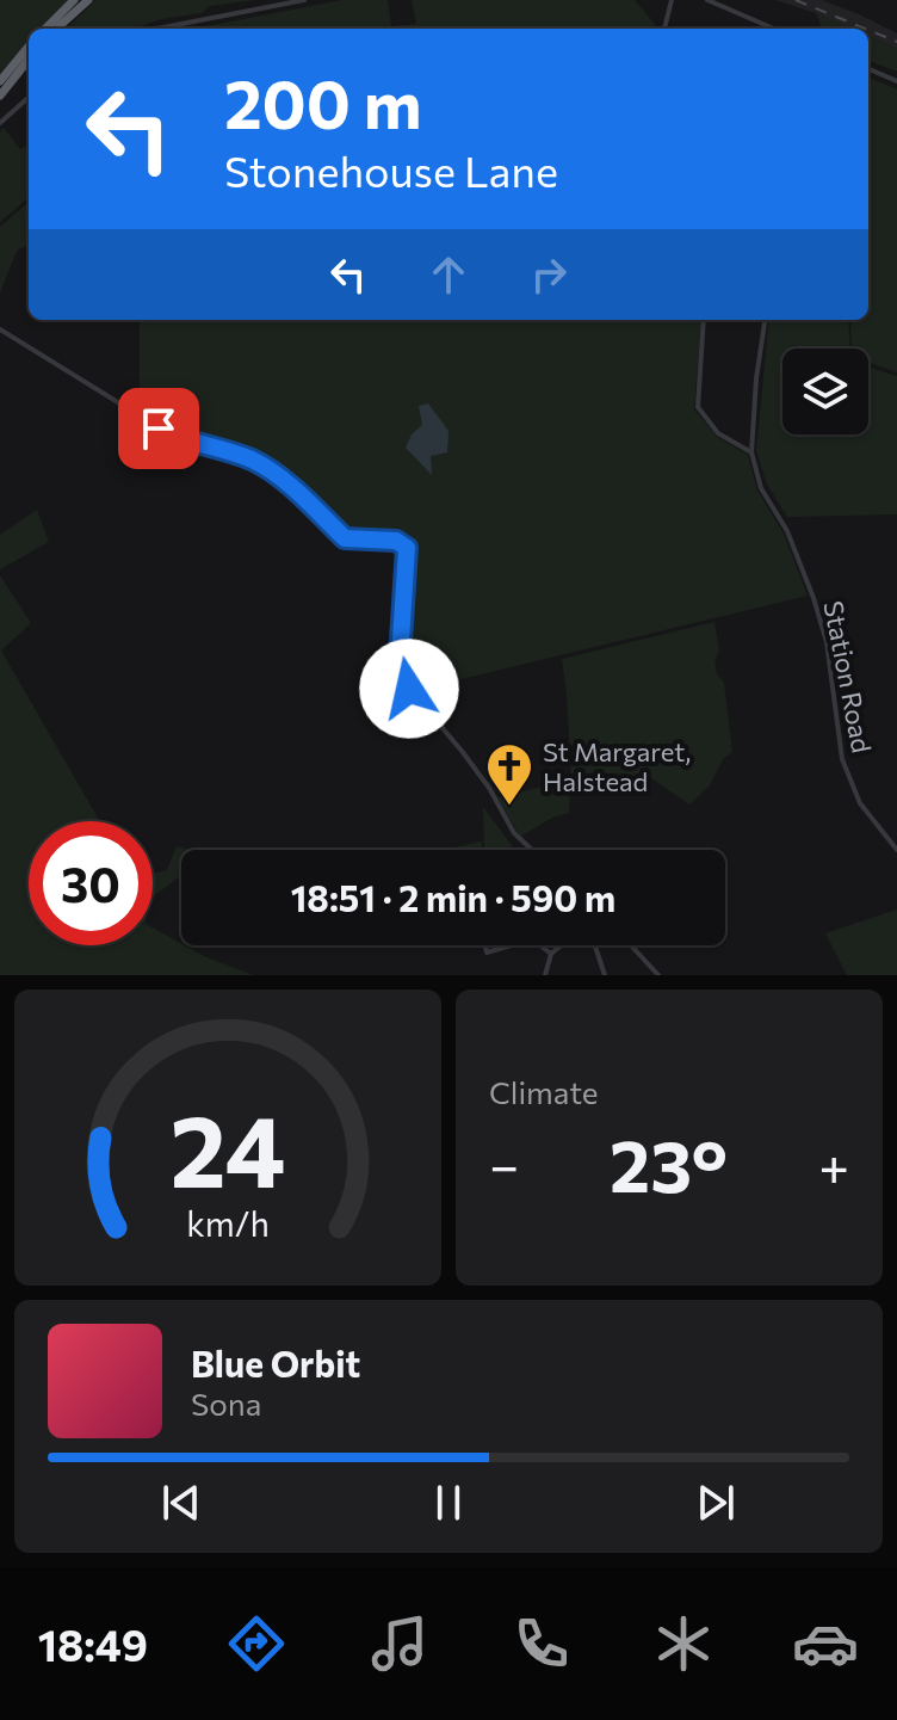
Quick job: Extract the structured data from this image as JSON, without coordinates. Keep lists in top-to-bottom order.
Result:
{
  "streets": {
    "street": ["Station Road"]
  },
  "places": {
    "church": ["St Margaret, Halstead"]
  },
  "page": {
    "turn": ["200 m", "Stonehouse Lane"],
    "limit": "30",
    "trip": "18:51 · 2 min · 590 m",
    "tile": "Climate",
    "heat": ["−", "23°", "+"],
    "song": ["Blue Orbit", "Sona"],
    "tabs": "18:49",
    "gauge": ["24", "km/h"]
  }
}
